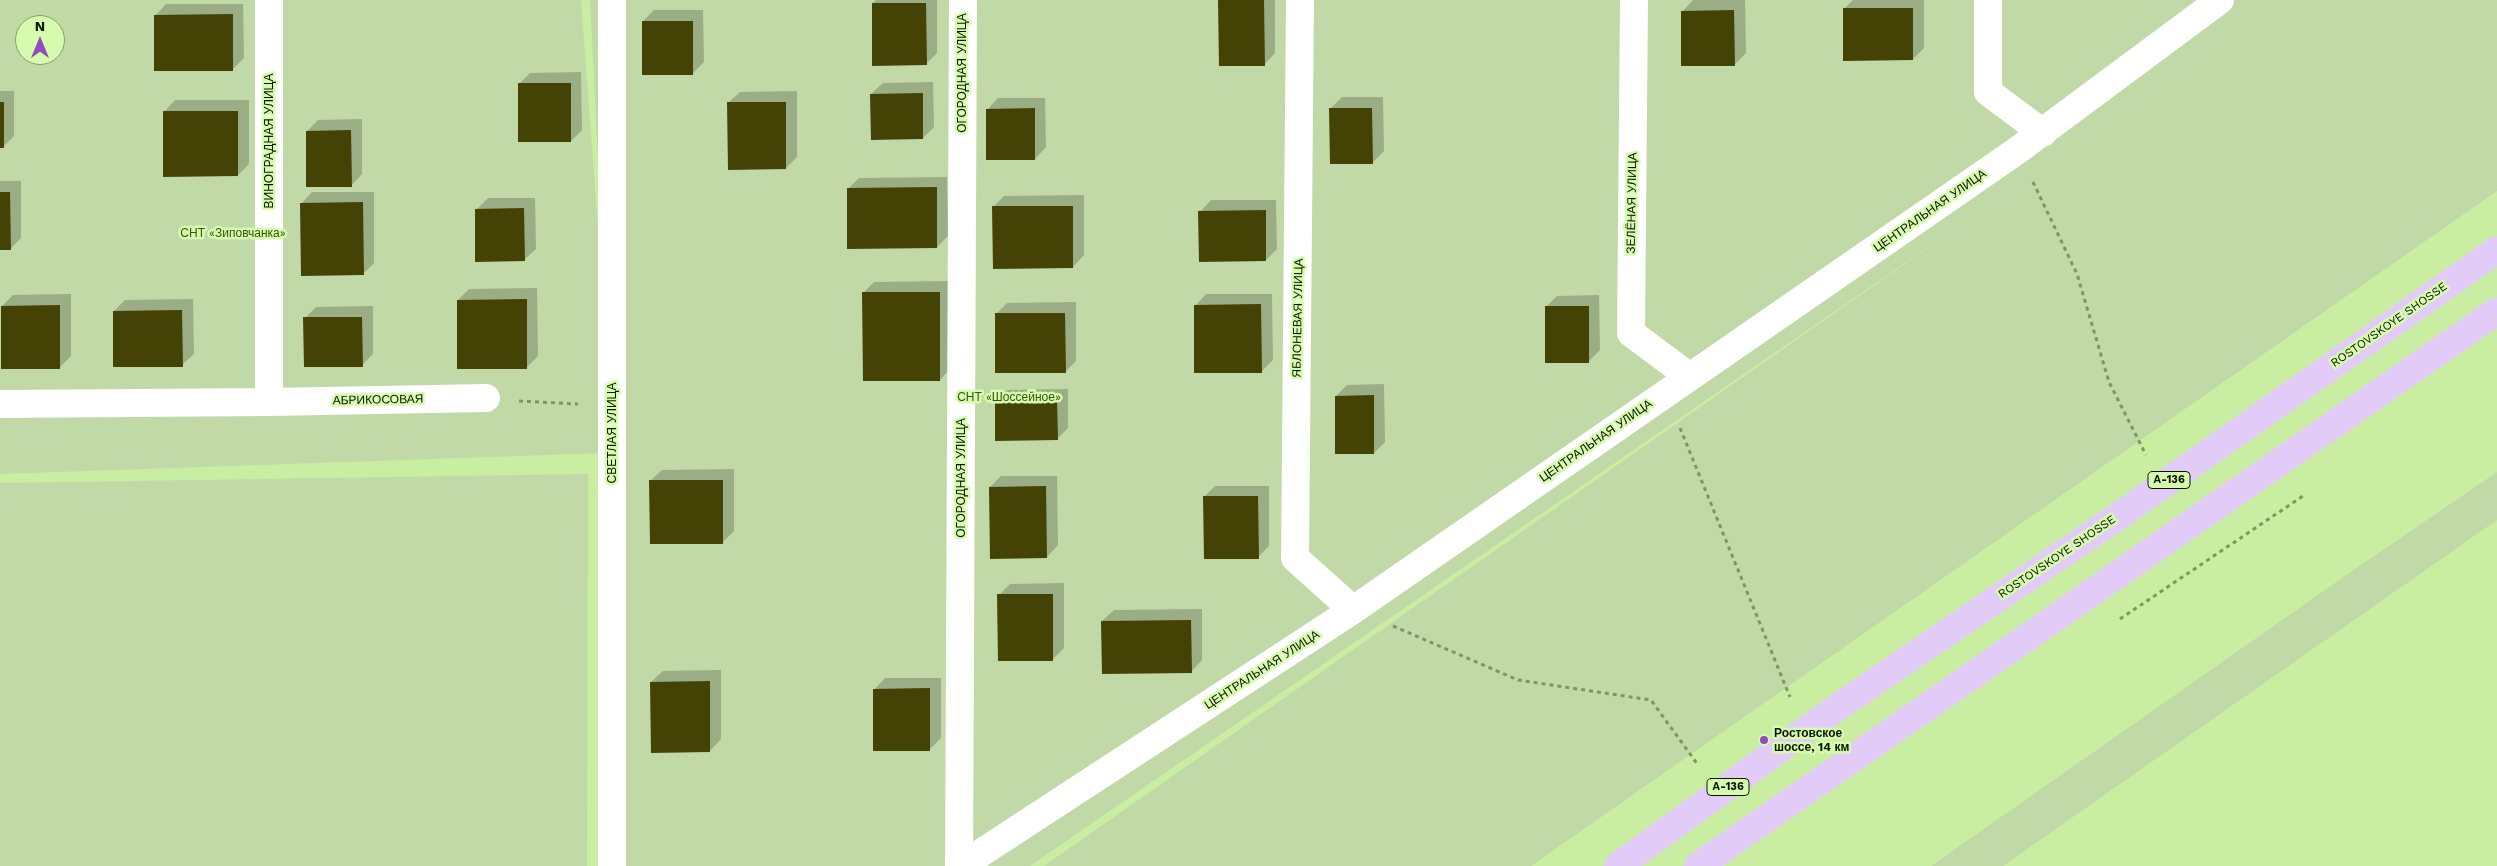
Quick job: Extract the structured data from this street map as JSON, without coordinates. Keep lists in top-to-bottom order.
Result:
{
  "streets": {
    "highway": ["ROSTOVSKOYE SHOSSE", "А-136"],
    "street": [
      "ОГОРОДНАЯ УЛИЦА",
      "ВИНОГРАДНАЯ УЛИЦА",
      "ЗЕЛЁНАЯ УЛИЦА",
      "ЦЕНТРАЛЬНАЯ УЛИЦА",
      "ЯБЛОНЕВАЯ УЛИЦА",
      "АБРИКОСОВАЯ",
      "СВЕТЛАЯ УЛИЦА"
    ]
  },
  "crossings": [
    ["ОГОРОДНАЯ УЛИЦА", "ЦЕНТРАЛЬНАЯ УЛИЦА"],
    ["ВИНОГРАДНАЯ УЛИЦА", "АБРИКОСОВАЯ"],
    ["ЗЕЛЁНАЯ УЛИЦА", "ЦЕНТРАЛЬНАЯ УЛИЦА"],
    ["ЦЕНТРАЛЬНАЯ УЛИЦА", "ЯБЛОНЕВАЯ УЛИЦА"]
  ],
  "parks": ["СНТ «Зиповчанка»", "СНТ «Шоссейное»"],
  "places": ["Ростовское шоссе, 14 км"],
  "north": "top"
}
